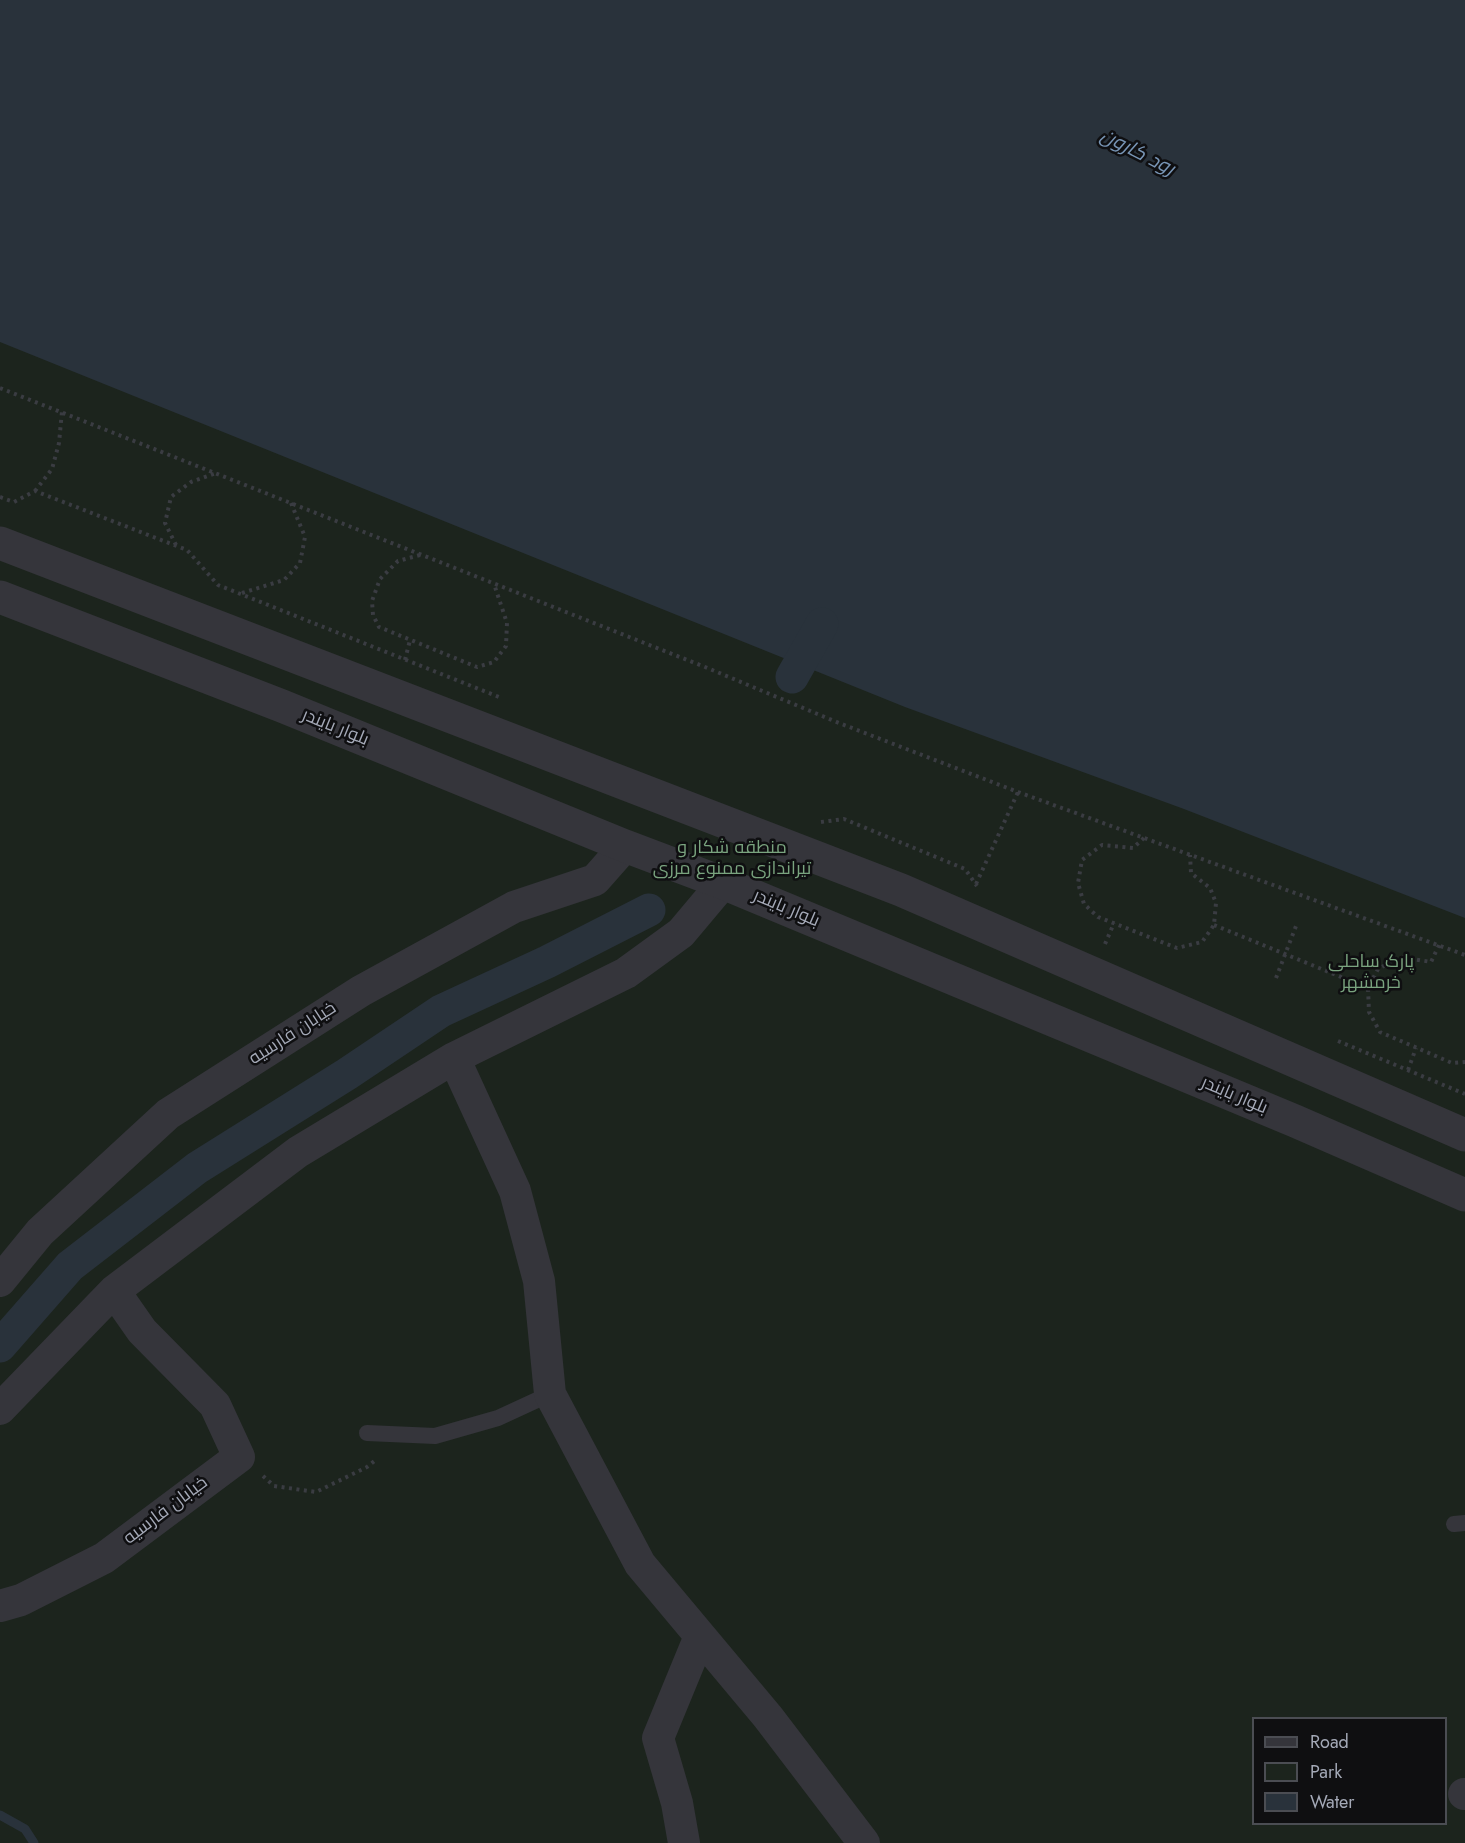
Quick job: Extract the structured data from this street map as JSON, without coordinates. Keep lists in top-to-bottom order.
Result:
{
  "streets": {
    "street": ["بلوار بایندر", "خیابان فارسیه"]
  },
  "crossings": [
    ["بلوار بایندر", "خیابان فارسیه"]
  ],
  "water": ["رود کارون"],
  "parks": ["منطقه شکار و تیراندازی ممنوع مرزی", "پارک ساحلی خرمشهر"],
  "legend": ["Road", "Park", "Water"]
}
